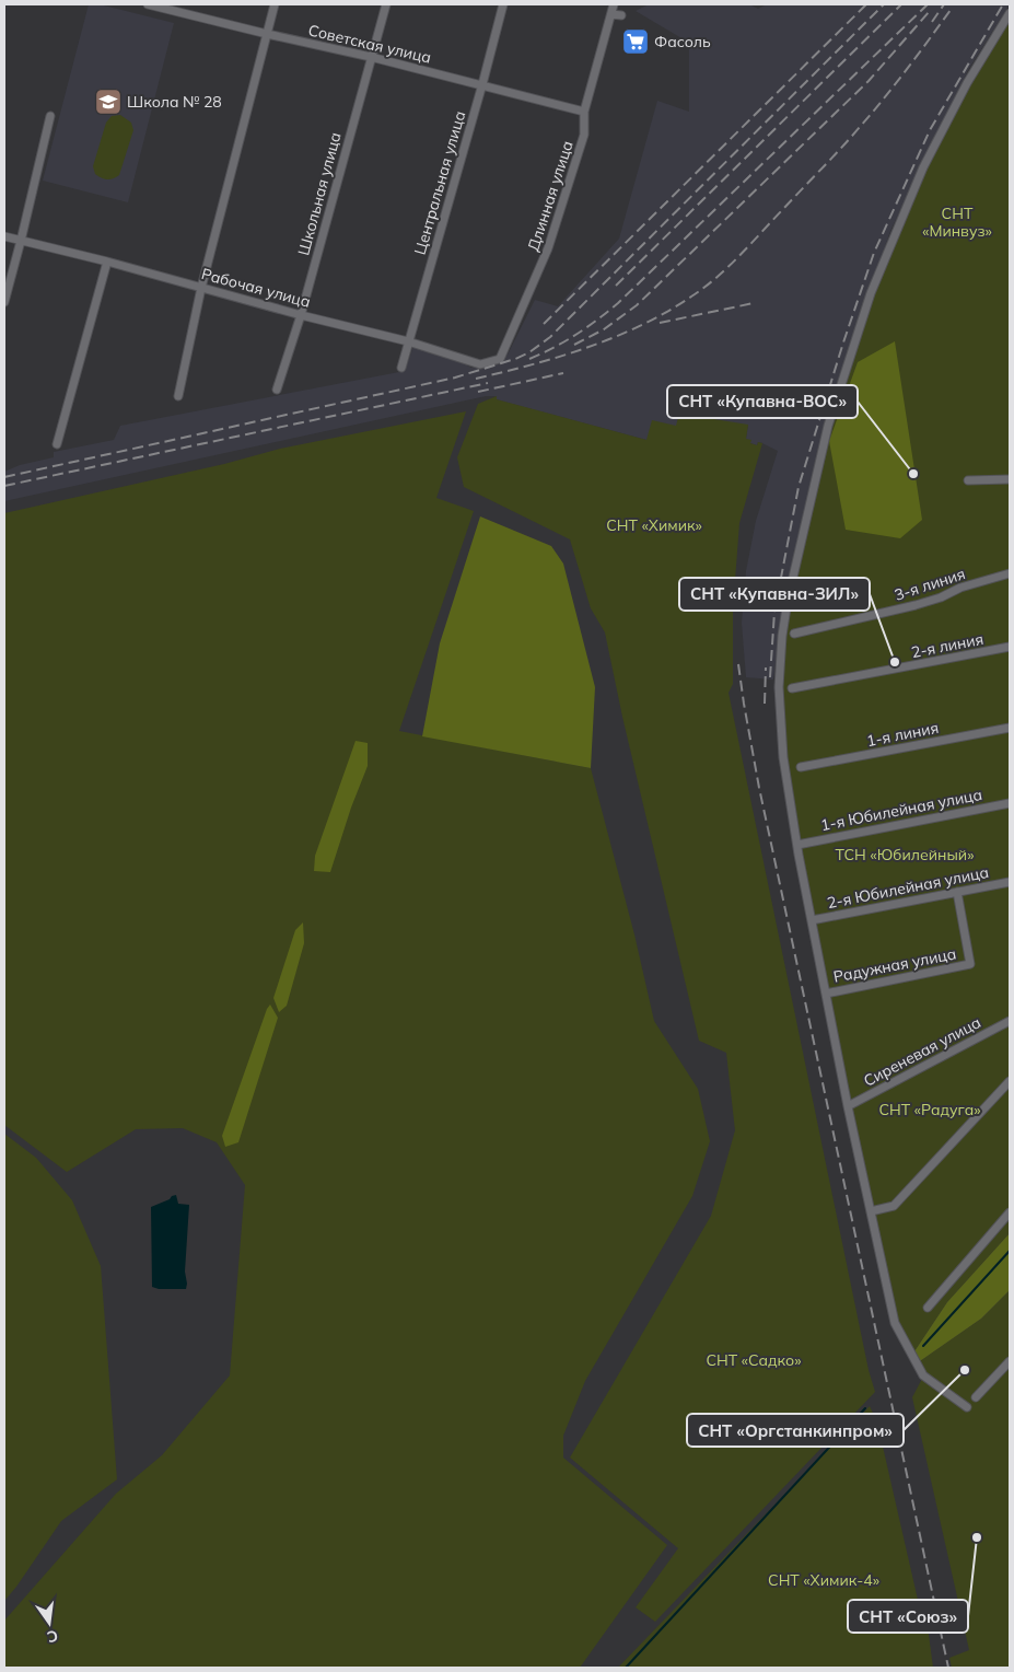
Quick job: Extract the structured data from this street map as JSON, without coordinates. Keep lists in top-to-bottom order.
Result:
{
  "streets": {
    "street": [
      "Советская улица",
      "Центральная улица",
      "Школьная улица",
      "Длинная улица",
      "Рабочая улица",
      "3-я линия",
      "2-я линия",
      "1-я линия",
      "1-я Юбилейная улица",
      "2-я Юбилейная улица",
      "Радужная улица",
      "Сиреневая улица"
    ]
  },
  "crossings": [
    ["Советская улица", "Центральная улица"],
    ["Советская улица", "Школьная улица"],
    ["Советская улица", "Длинная улица"],
    ["Центральная улица", "Рабочая улица"],
    ["Школьная улица", "Рабочая улица"],
    ["Длинная улица", "Рабочая улица"],
    ["2-я Юбилейная улица", "Радужная улица"]
  ],
  "parks": [
    "СНТ «Минвуз»",
    "СНТ «Химик»",
    "ТСН «Юбилейный»",
    "СНТ «Радуга»",
    "СНТ «Садко»",
    "СНТ «Химик-4»"
  ],
  "places": {
    "supermarket": ["Фасоль"],
    "school or university": ["Школа № 28"],
    "other": [
      "СНТ «Купавна-ВОС»",
      "СНТ «Купавна-ЗИЛ»",
      "СНТ «Оргстанкинпром»",
      "СНТ «Союз»"
    ]
  },
  "north": "bottom"
}
